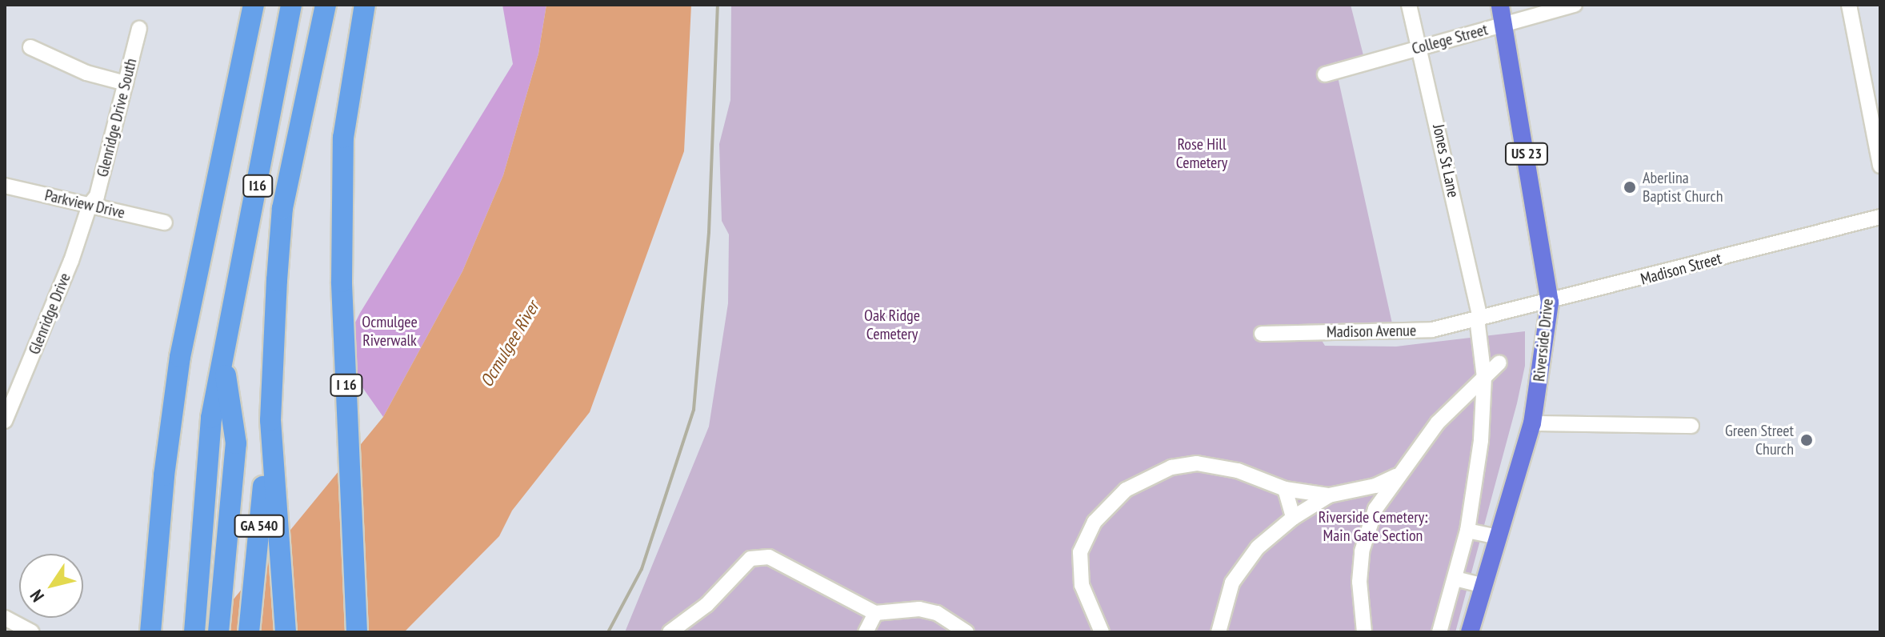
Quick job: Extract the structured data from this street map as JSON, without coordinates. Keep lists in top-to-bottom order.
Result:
{
  "streets": {
    "highway": ["I16", "I 16", "GA 540"],
    "main road": ["US 23", "Riverside Drive"],
    "street": [
      "College Street",
      "Glenridge Drive South",
      "Jones St Lane",
      "Parkview Drive",
      "Madison Street",
      "Glenridge Drive",
      "Madison Avenue"
    ]
  },
  "crossings": [
    ["College Street", "Jones St Lane"],
    ["College Street", "Riverside Drive"],
    ["Glenridge Drive South", "Parkview Drive"],
    ["Glenridge Drive South", "Glenridge Drive"],
    ["Jones St Lane", "Madison Street"],
    ["Jones St Lane", "Madison Avenue"],
    ["Parkview Drive", "Glenridge Drive"],
    ["Madison Street", "Madison Avenue"],
    ["Madison Street", "Riverside Drive"]
  ],
  "water": ["Ocmulgee River"],
  "parks": [
    "Rose Hill Cemetery",
    "Oak Ridge Cemetery",
    "Ocmulgee Riverwalk",
    "Riverside Cemetery: Main Gate Section"
  ],
  "places": ["Aberlina Baptist Church", "Green Street Church"],
  "north": "bottom left"
}
